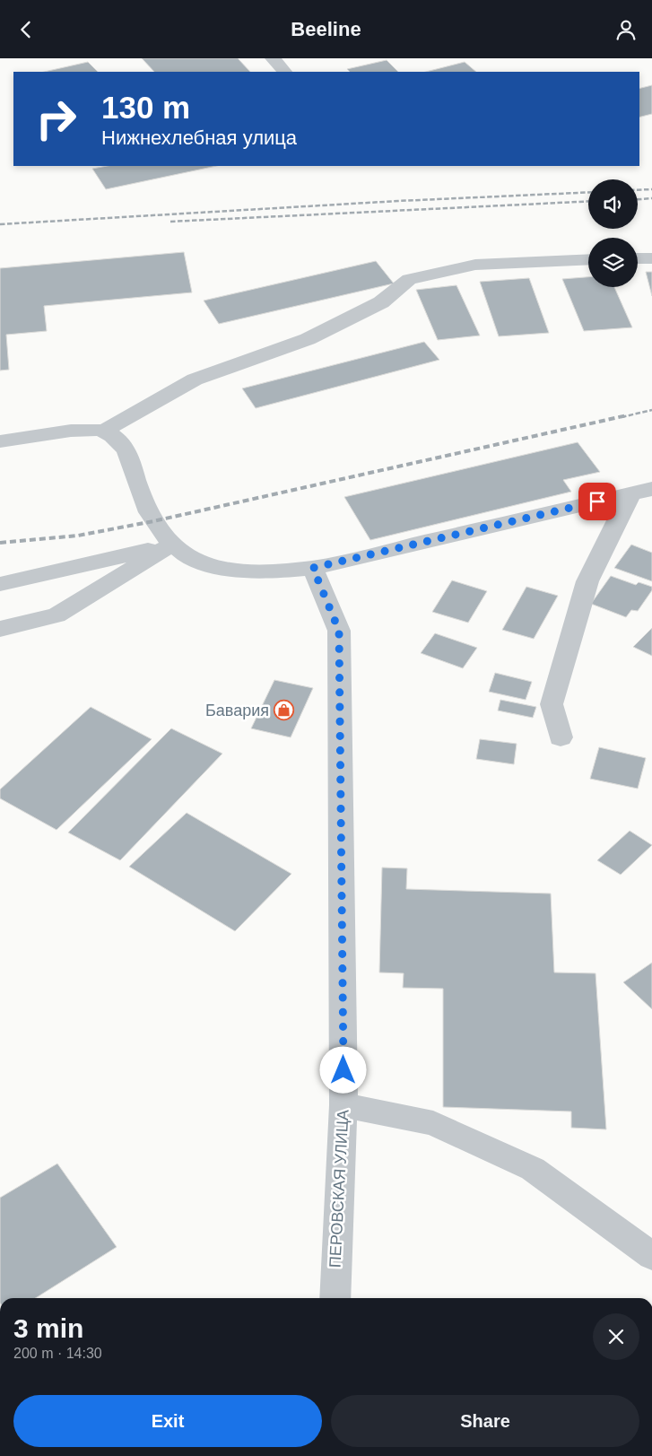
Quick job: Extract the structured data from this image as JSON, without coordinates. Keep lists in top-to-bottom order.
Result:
{
  "streets": {
    "street": ["ПЕРОВСКАЯ УЛИЦА"]
  },
  "places": {
    "shop": ["Бавария"]
  },
  "page": {
    "header": "Beeline",
    "turn": ["130 m", "Нижнехлебная улица"],
    "heading": ["3 min", "200 m · 14:30"],
    "buttons": ["Exit", "Share"]
  }
}
